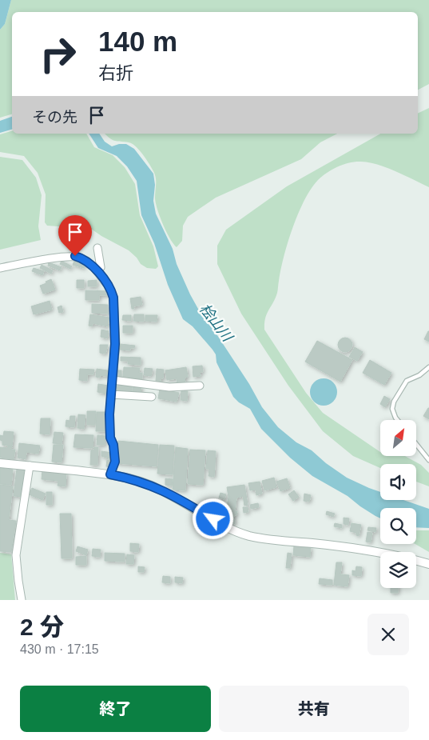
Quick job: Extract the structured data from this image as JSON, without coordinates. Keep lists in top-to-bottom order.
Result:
{
  "water": ["桧山川"],
  "north": "top right",
  "page": {
    "turn": ["140 m", "右折"],
    "then": "その先",
    "heading": ["2 分", "430 m · 17:15"],
    "buttons": ["終了", "共有"]
  }
}
